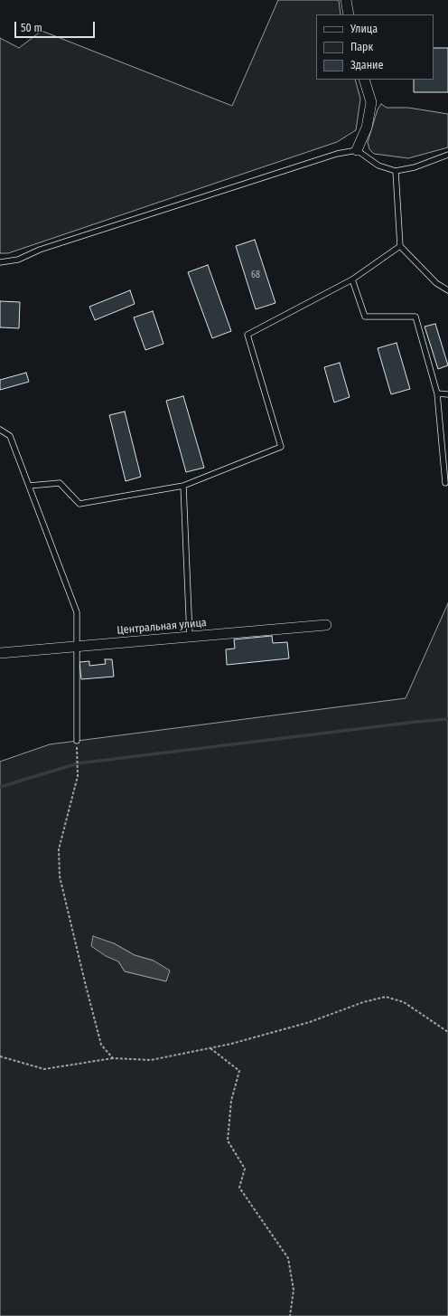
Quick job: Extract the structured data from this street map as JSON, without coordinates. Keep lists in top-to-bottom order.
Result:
{
  "streets": {
    "street": ["Центральная улица"]
  },
  "house_numbers": ["68"],
  "legend": ["Улица", "Парк", "Здание"],
  "scale_bar": "50 m"
}
